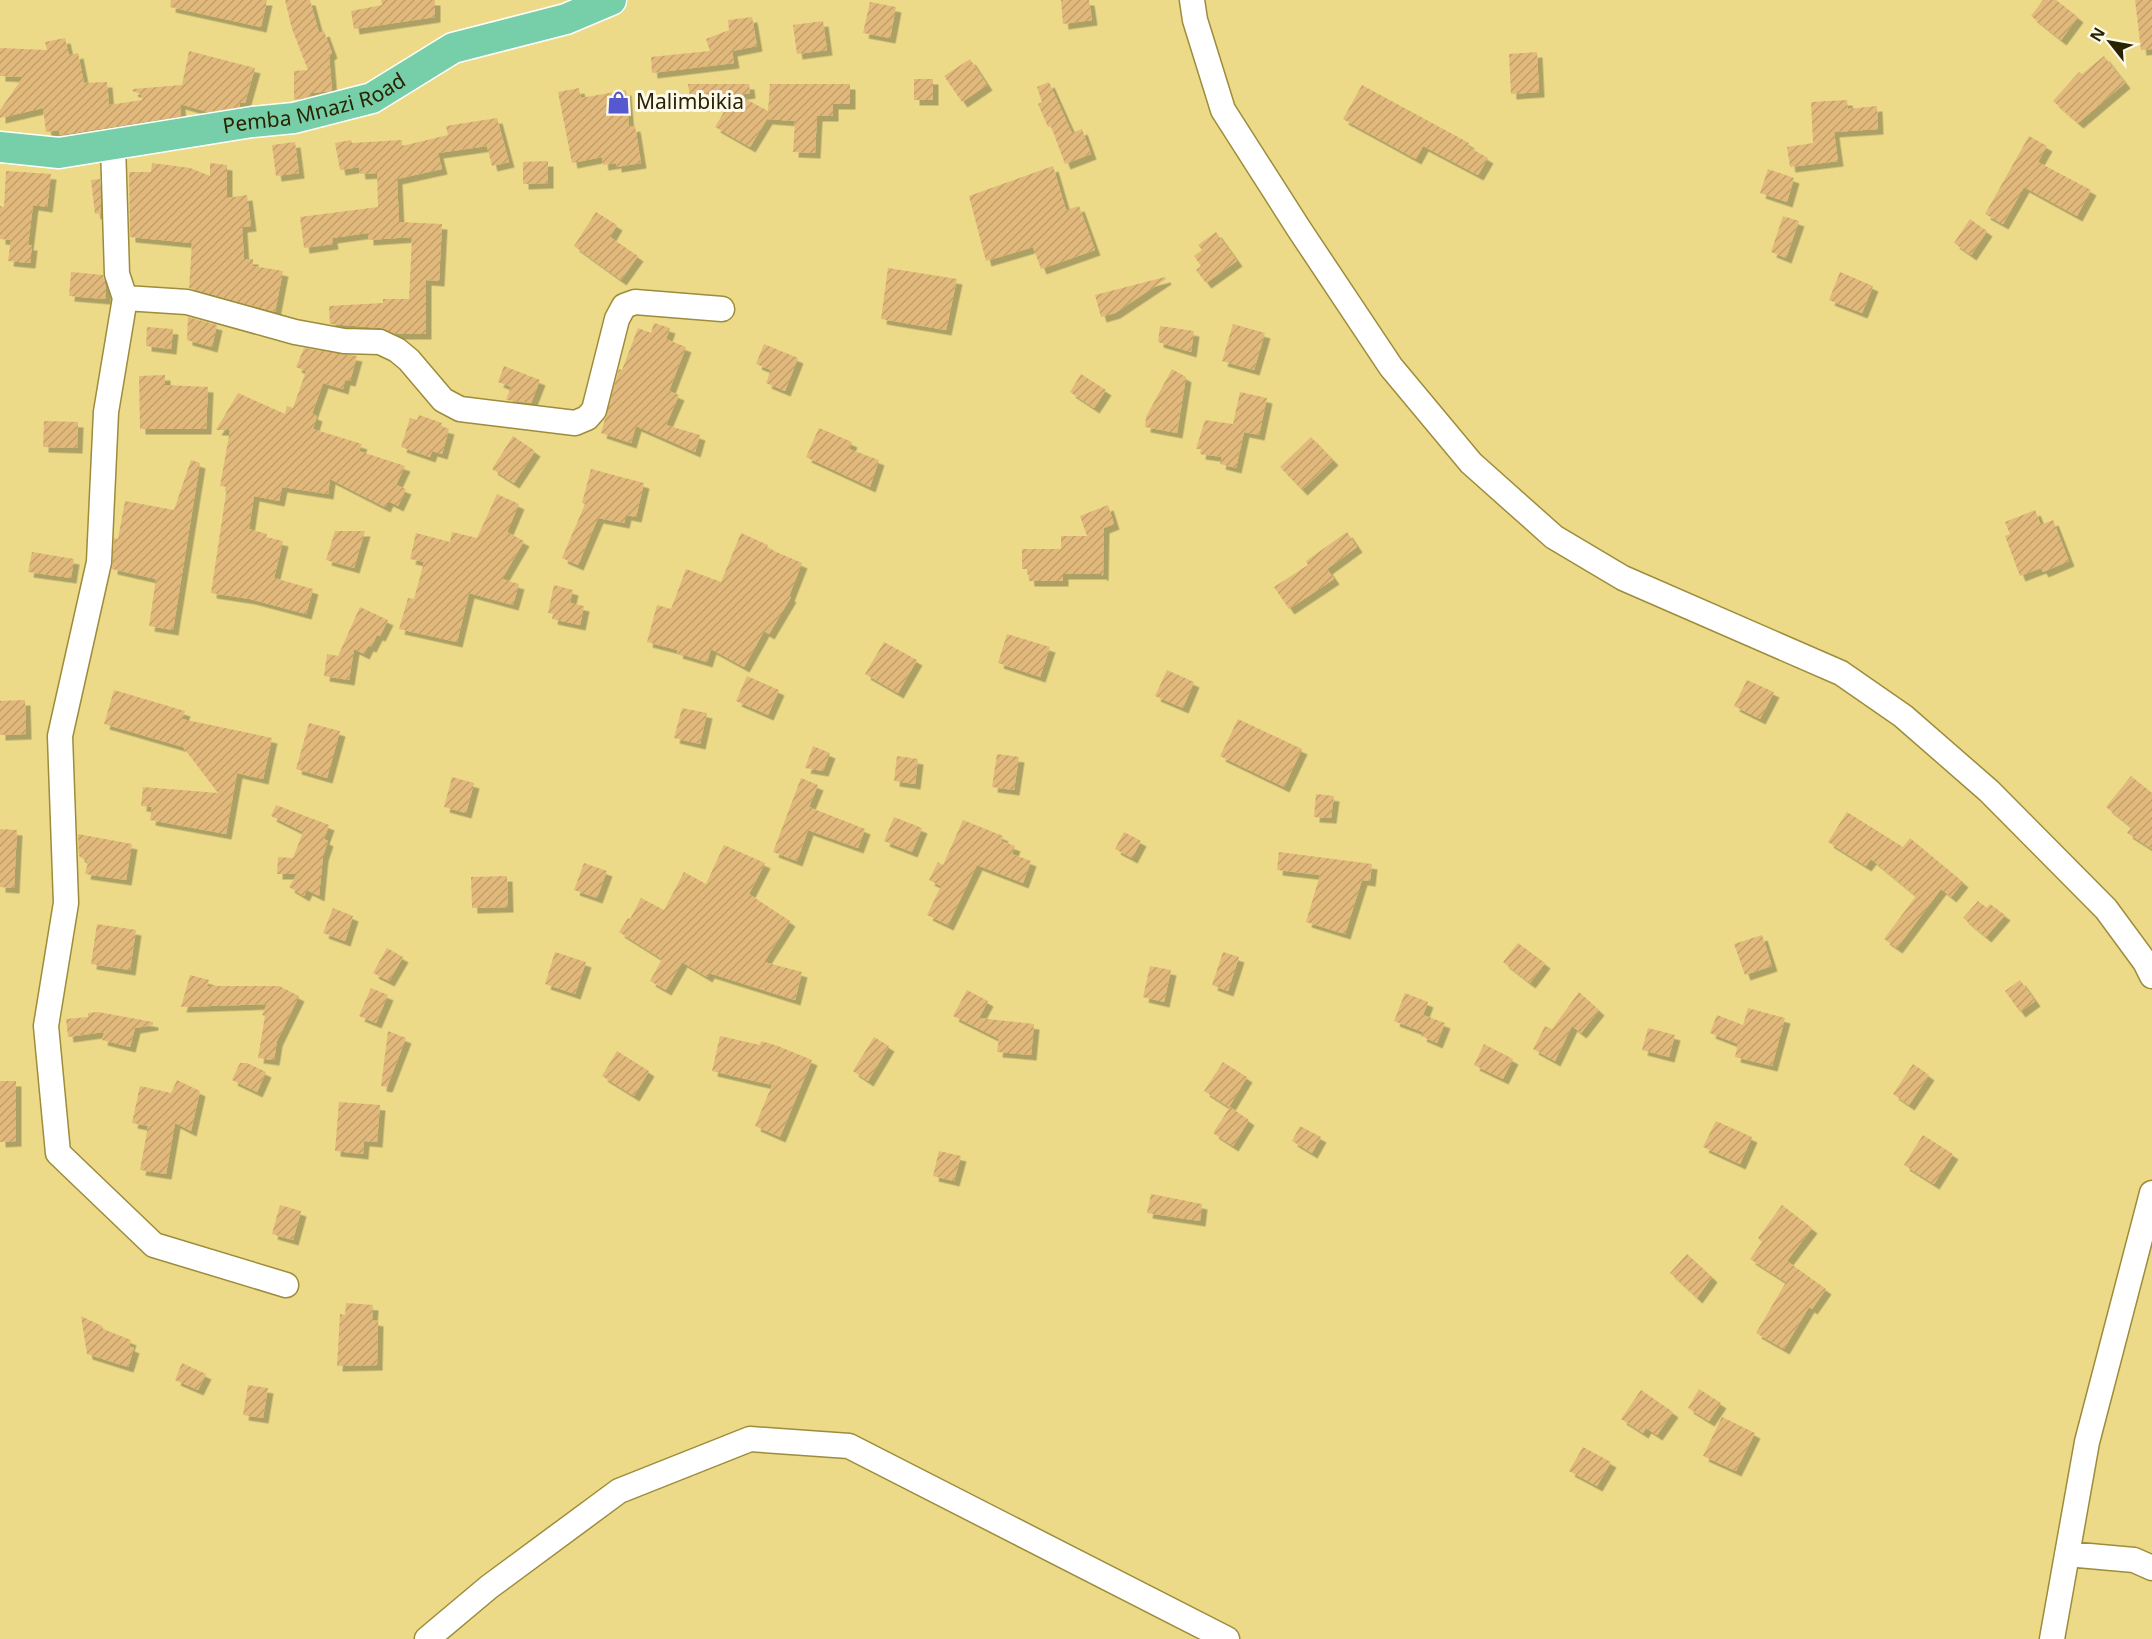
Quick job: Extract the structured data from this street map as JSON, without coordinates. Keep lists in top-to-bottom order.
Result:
{
  "streets": {
    "main road": ["Pemba Mnazi Road"]
  },
  "places": {
    "shop": ["Malimbikia"]
  },
  "north": "top left"
}
